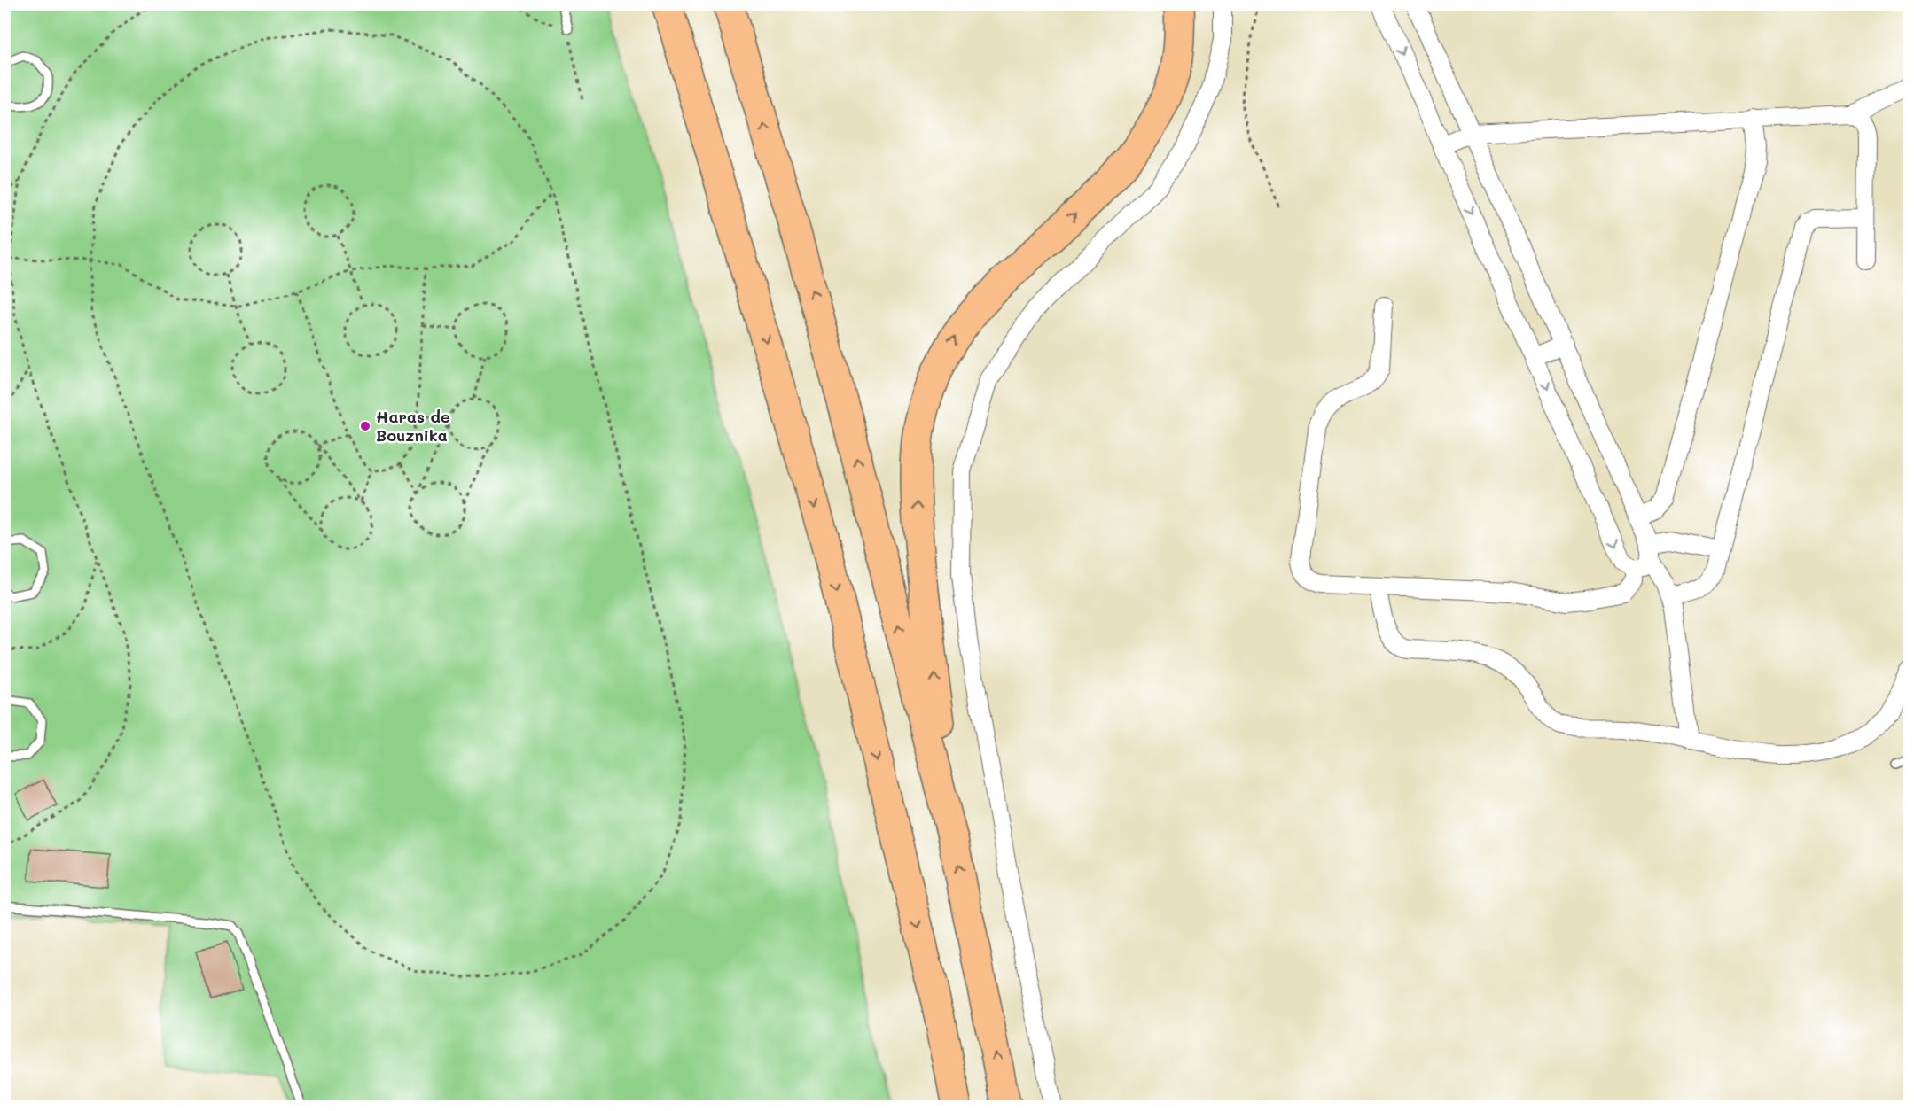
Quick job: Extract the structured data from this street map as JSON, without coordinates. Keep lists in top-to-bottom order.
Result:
{
  "places": ["Haras de Bouznika"]
}
